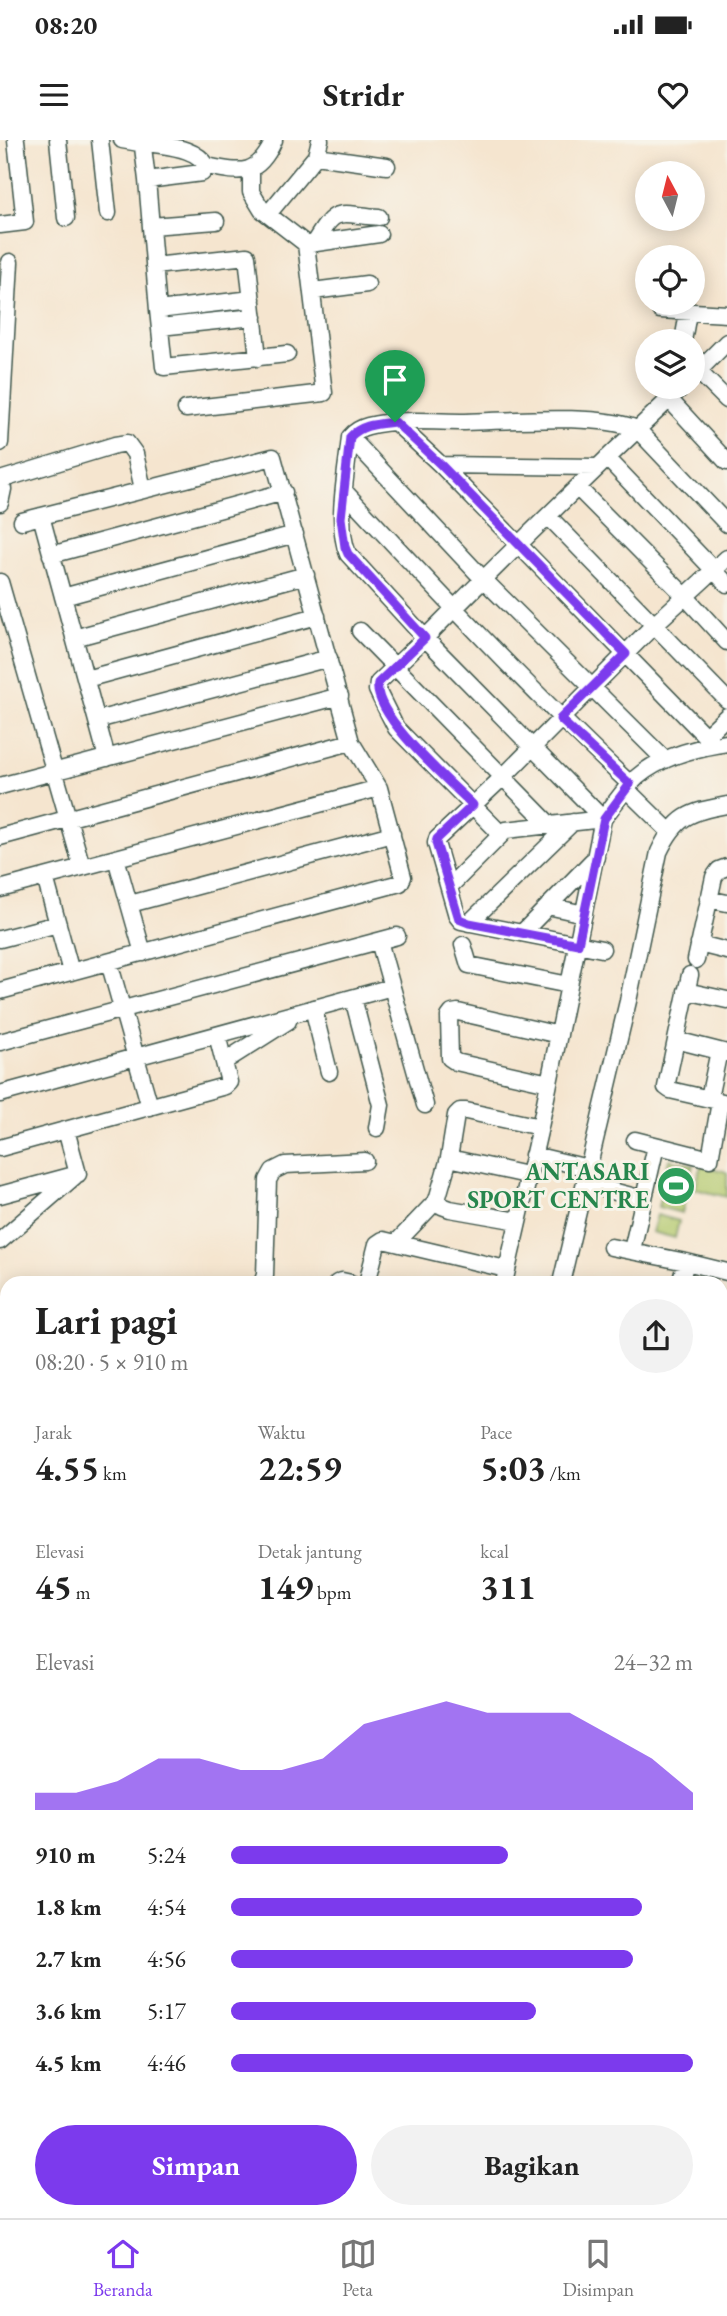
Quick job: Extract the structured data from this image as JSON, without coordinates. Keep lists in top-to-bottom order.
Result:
{
  "places": {
    "sports": ["ANTASARI SPORT CENTRE"]
  },
  "north": "top",
  "page": {
    "status": "08:20",
    "header": "Stridr",
    "heading": ["Lari pagi", "08:20 · 5 × 910 m"],
    "stats": [
      ["Jarak", "4.55 km"],
      ["Waktu", "22:59"],
      ["Pace", "5:03 /km"],
      ["Elevasi", "45 m"],
      ["Detak jantung", "149 bpm"],
      ["kcal", "311"]
    ],
    "chart": ["Elevasi", "24–32 m"],
    "list": [
      {
        "name": "910 m",
        "note": "5:24"
      },
      {
        "name": "1.8 km",
        "note": "4:54"
      },
      {
        "name": "2.7 km",
        "note": "4:56"
      },
      {
        "name": "3.6 km",
        "note": "5:17"
      },
      {
        "name": "4.5 km",
        "note": "4:46"
      }
    ],
    "buttons": ["Simpan", "Bagikan"],
    "tabs": ["Beranda", "Peta", "Disimpan"]
  }
}
